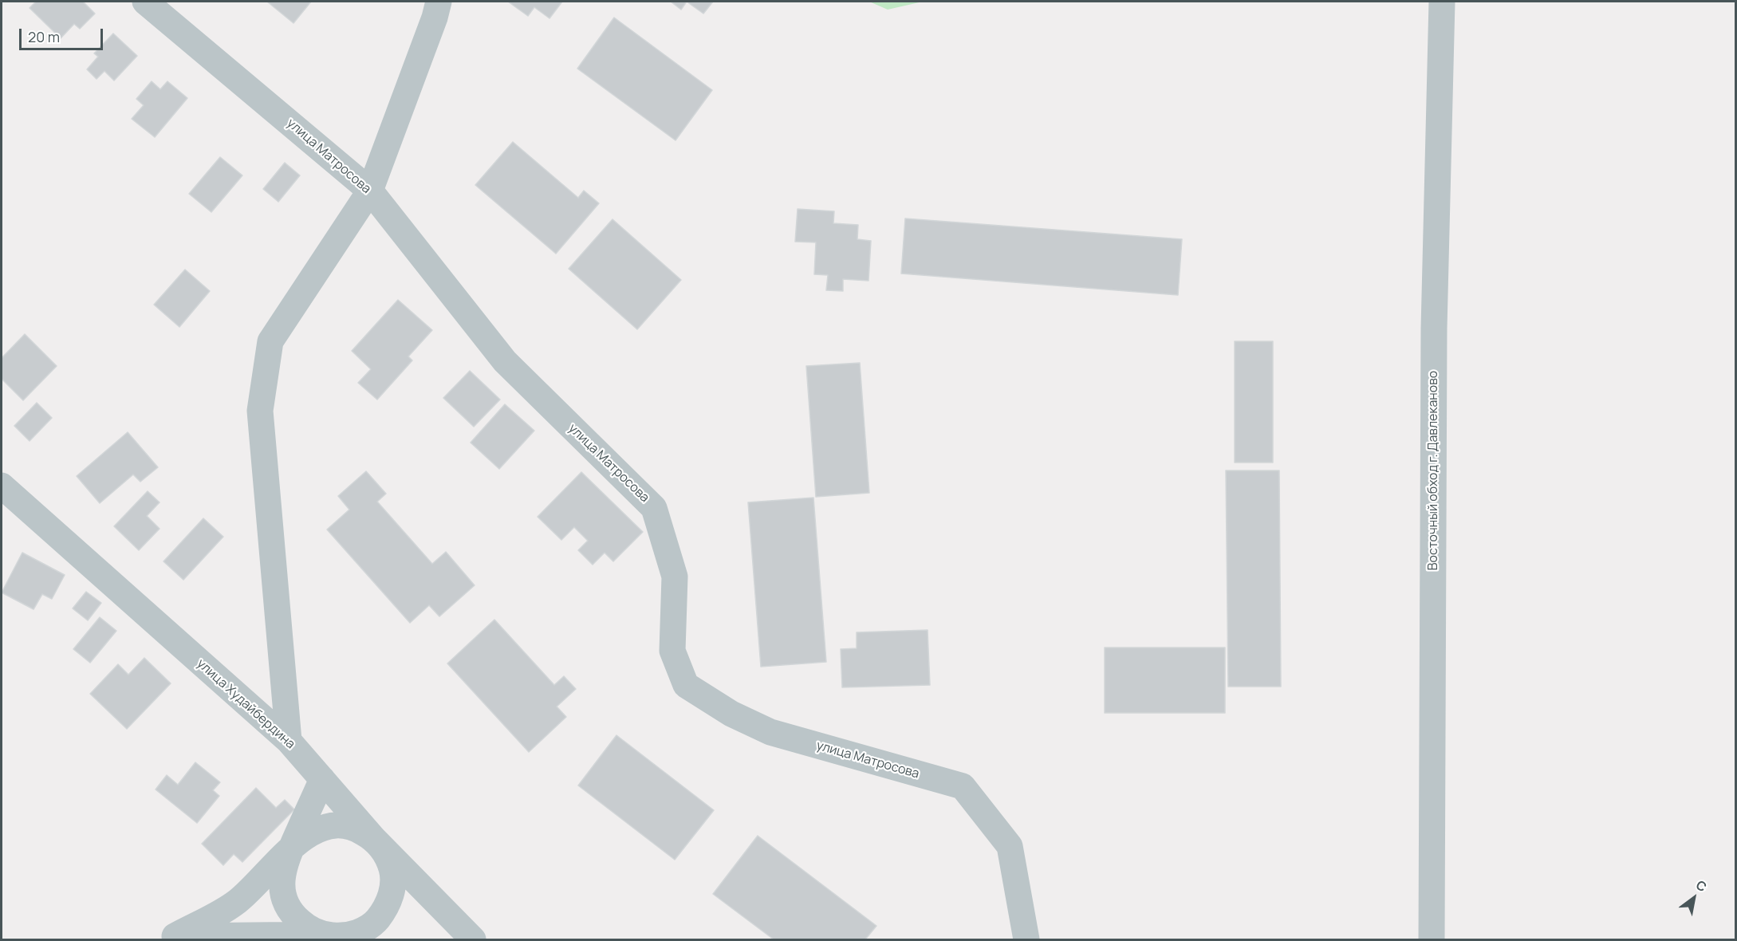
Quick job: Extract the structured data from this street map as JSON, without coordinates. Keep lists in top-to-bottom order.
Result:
{
  "streets": {
    "street": ["улица Матросова", "Восточный обход г. Давлеканово", "улица Худайбердина"]
  },
  "scale_bar": "20 m",
  "north": "top right"
}
